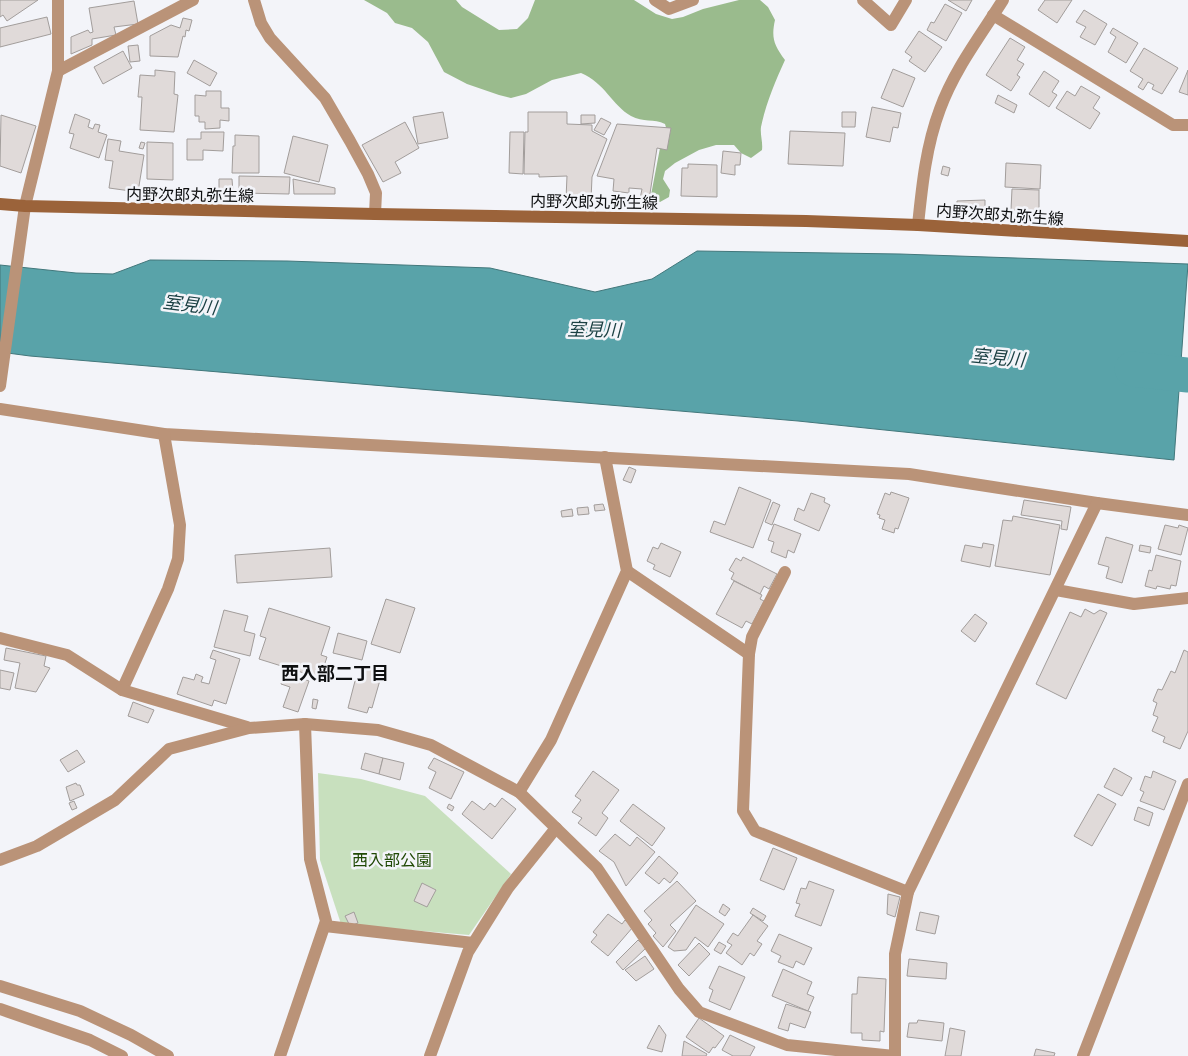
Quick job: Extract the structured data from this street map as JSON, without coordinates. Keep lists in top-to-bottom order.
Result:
{
  "streets": {
    "main road": ["内野次郎丸弥生線"]
  },
  "districts": ["西入部二丁目"],
  "water": ["室見川"],
  "parks": ["西入部公園"]
}
